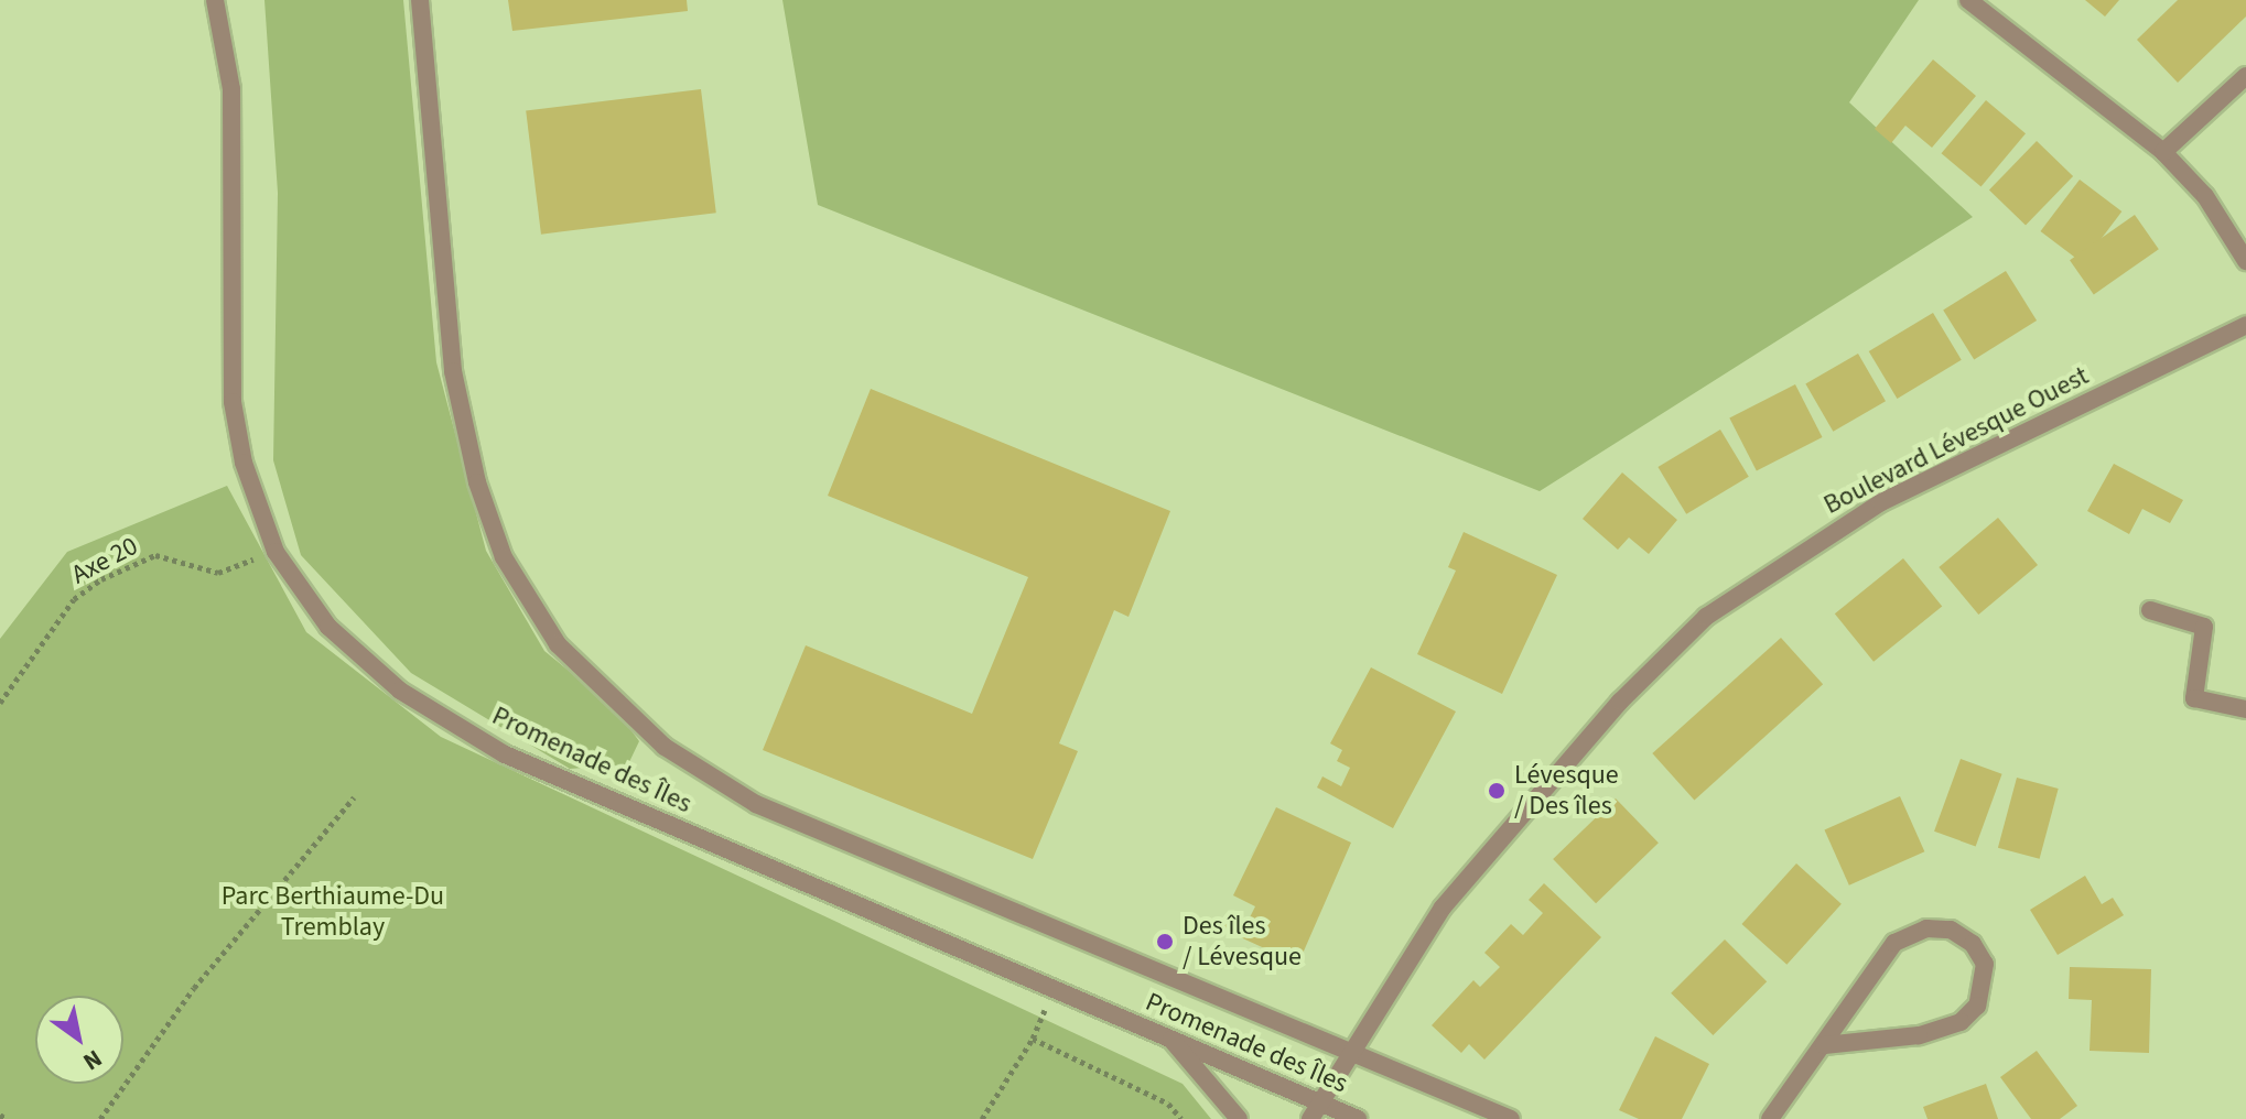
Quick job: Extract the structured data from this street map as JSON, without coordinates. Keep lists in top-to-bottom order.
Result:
{
  "streets": {
    "street": ["Boulevard Lévesque Ouest", "Promenade des Îles"],
    "path": ["Axe 20"]
  },
  "crossings": [
    ["Boulevard Lévesque Ouest", "Promenade des Îles"],
    ["Axe 20", "Promenade des Îles"]
  ],
  "parks": ["Parc Berthiaume-Du Tremblay"],
  "places": ["Lévesque / Des îles", "Des îles / Lévesque"],
  "north": "bottom right"
}
